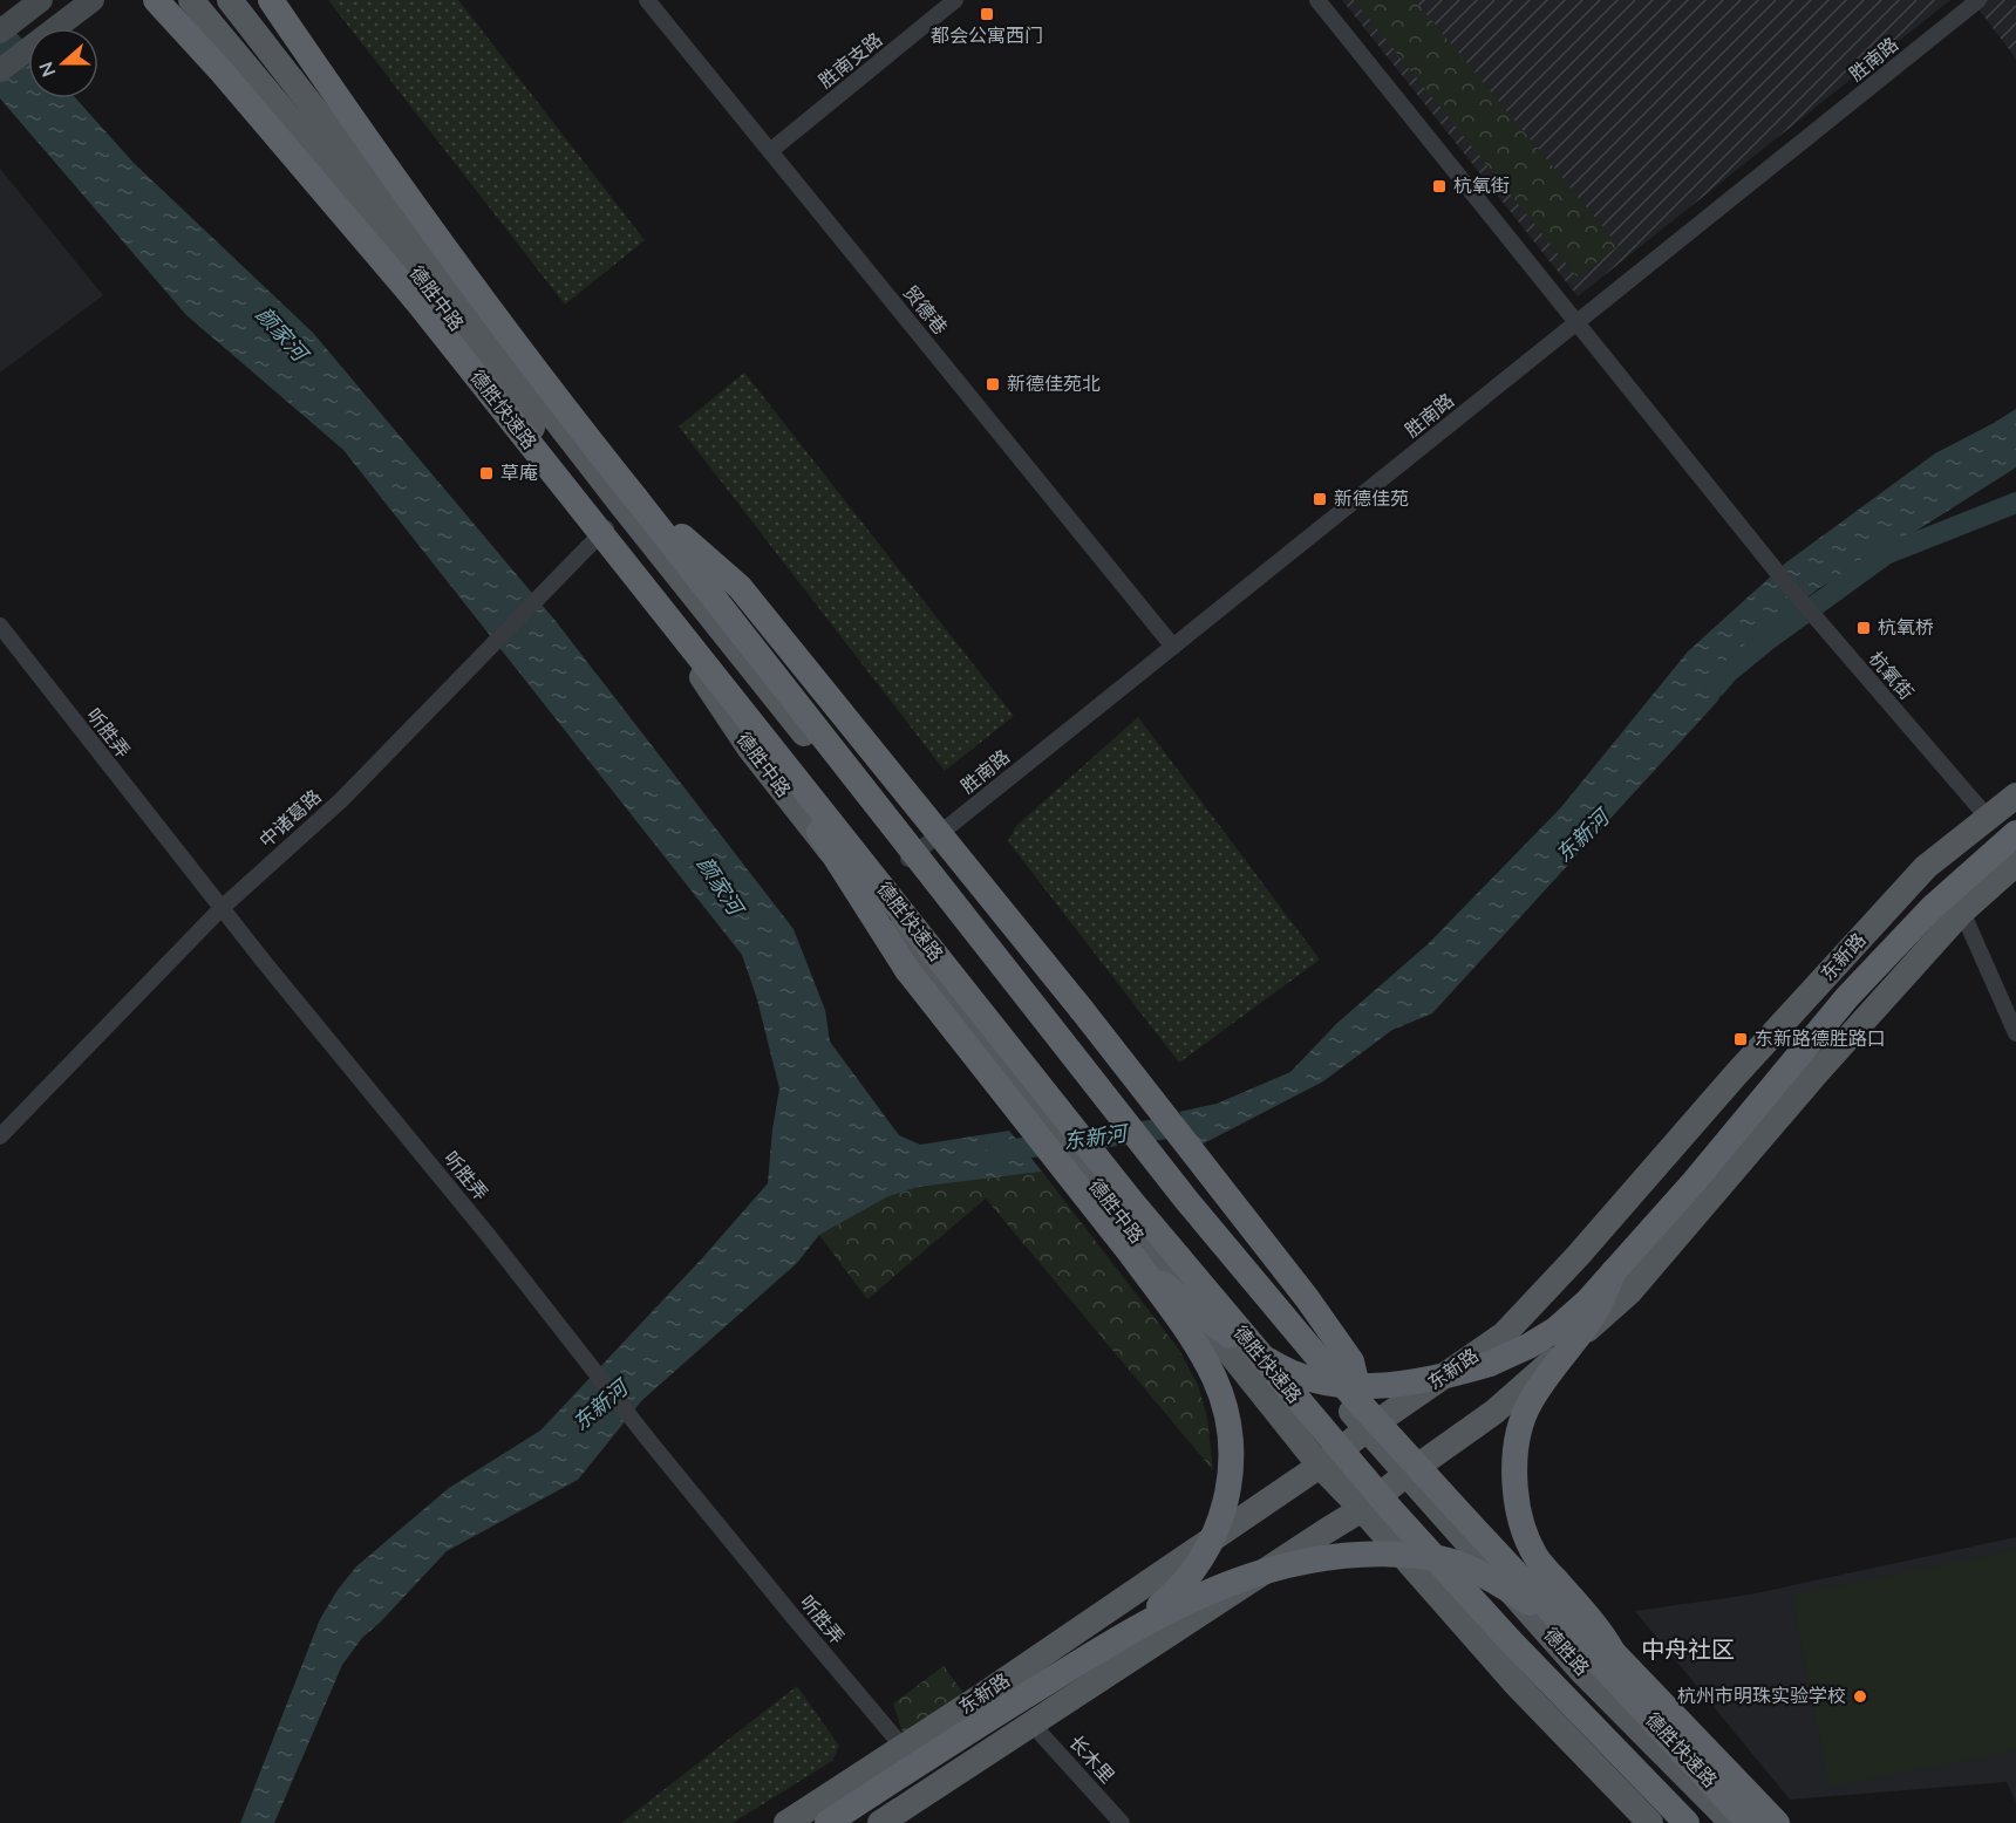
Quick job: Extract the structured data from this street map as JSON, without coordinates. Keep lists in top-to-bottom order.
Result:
{
  "streets": {
    "highway": ["德胜快速路"],
    "main road": ["德胜中路", "东新路", "德胜路"],
    "street": [
      "胜南路",
      "胜南支路",
      "贸德巷",
      "杭氧街",
      "听胜弄",
      "中诸葛路",
      "长木里"
    ]
  },
  "crossings": [
    ["胜南路", "德胜中路"],
    ["胜南路", "贸德巷"],
    ["胜南路", "杭氧街"],
    ["胜南支路", "贸德巷"],
    ["德胜中路", "中诸葛路"],
    ["德胜中路", "东新路"],
    ["德胜中路", "德胜路"],
    ["杭氧街", "东新路"],
    ["听胜弄", "中诸葛路"],
    ["听胜弄", "东新路"]
  ],
  "districts": ["中舟社区"],
  "water": ["颜家河", "东新河"],
  "places": {
    "transit": [
      "都会公寓西门",
      "杭氧街",
      "新德佳苑北",
      "草庵",
      "新德佳苑",
      "杭氧桥",
      "东新路德胜路口"
    ],
    "other": ["杭州市明珠实验学校"]
  },
  "north": "left"
}
